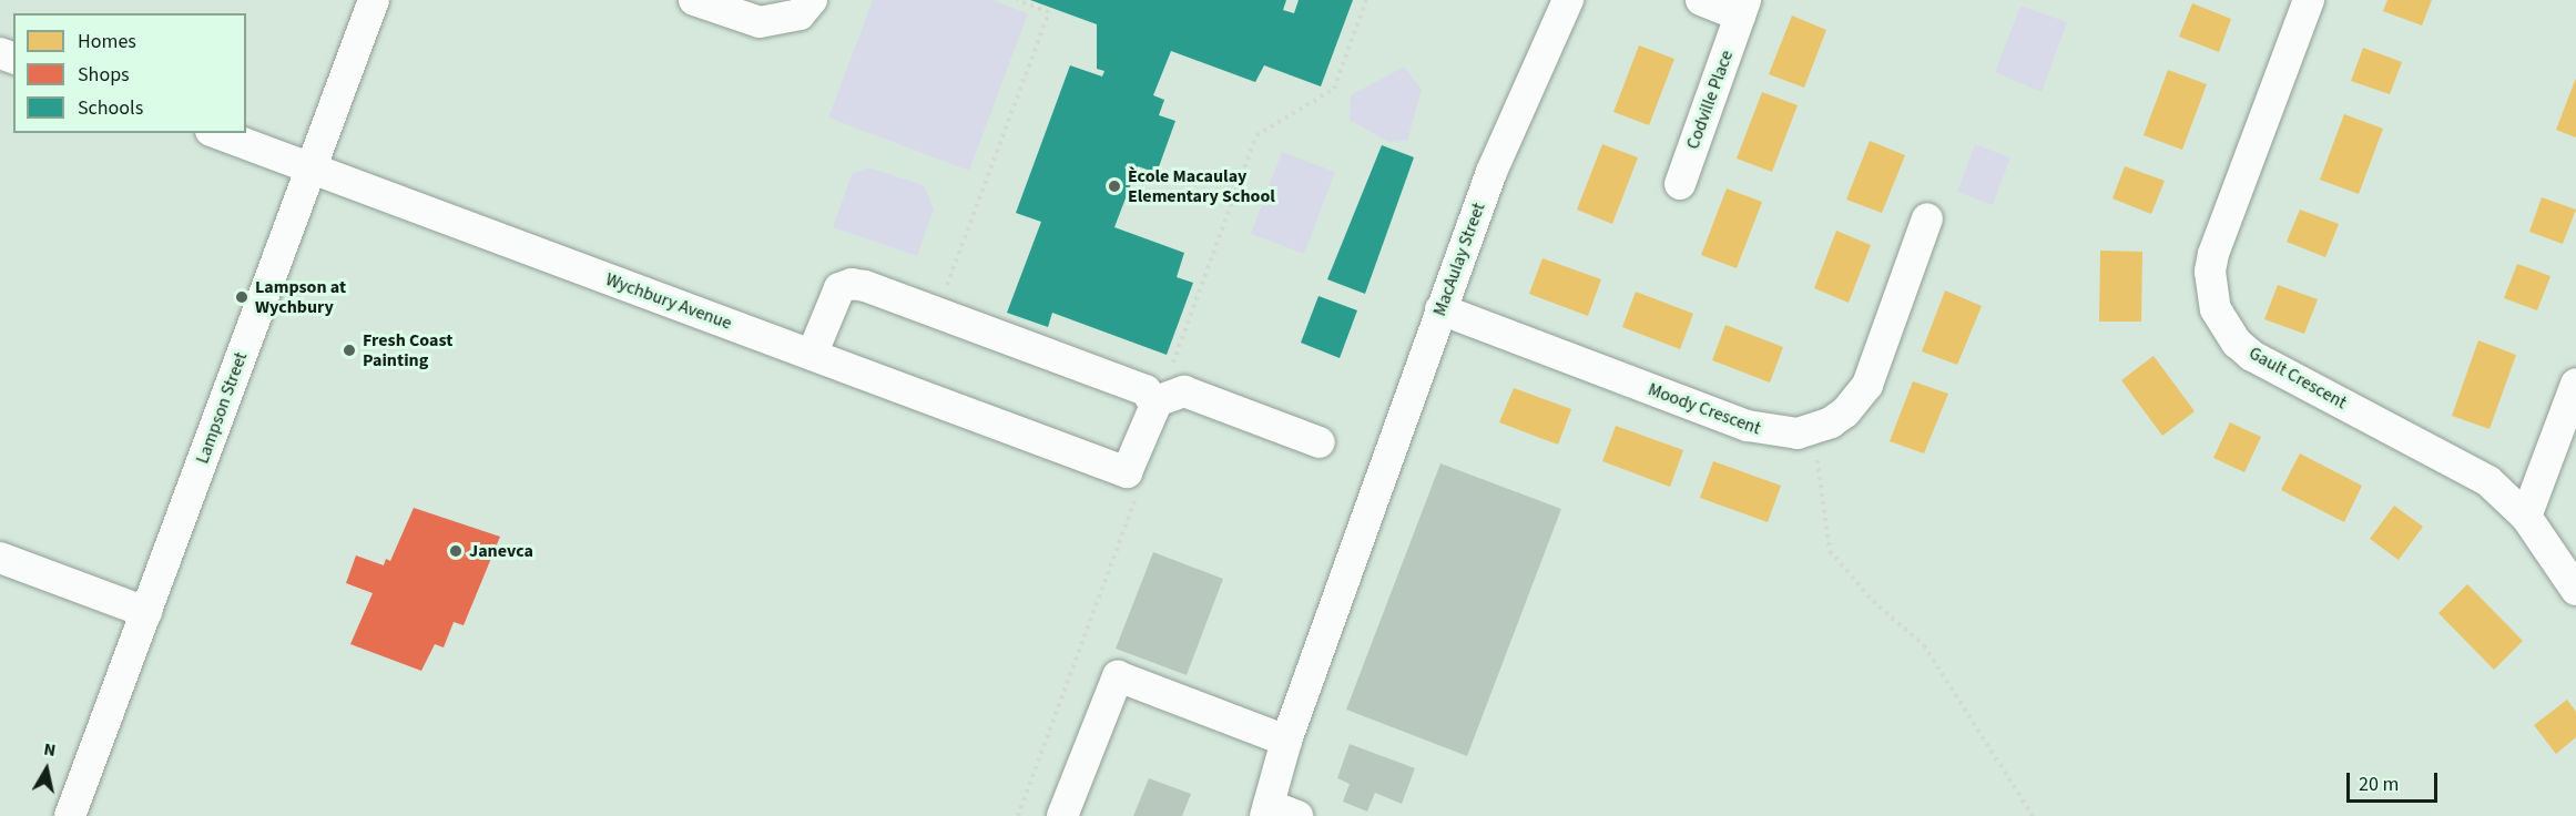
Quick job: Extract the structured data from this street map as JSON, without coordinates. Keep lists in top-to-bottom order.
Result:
{
  "streets": {
    "street": [
      "Codville Place",
      "MacAulay Street",
      "Wychbury Avenue",
      "Gault Crescent",
      "Lampson Street",
      "Moody Crescent"
    ]
  },
  "crossings": [
    ["MacAulay Street", "Moody Crescent"],
    ["Wychbury Avenue", "Lampson Street"]
  ],
  "places": [
    "Ècole Macaulay Elementary School",
    "Lampson at Wychbury",
    "Fresh Coast Painting",
    "Janevca"
  ],
  "legend": ["Homes", "Shops", "Schools"],
  "scale_bar": "20 m",
  "north": "top"
}
